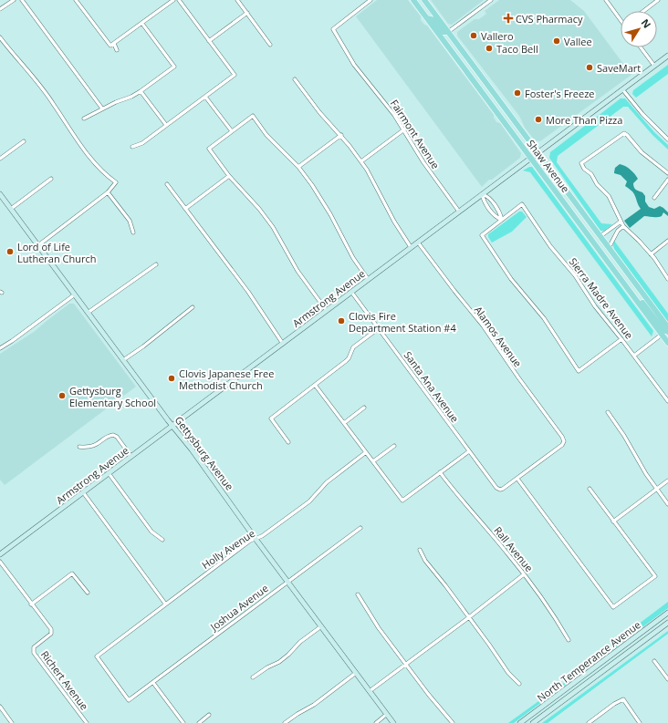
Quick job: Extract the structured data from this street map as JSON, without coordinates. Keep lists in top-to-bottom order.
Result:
{
  "streets": {
    "main road": ["Shaw Avenue"],
    "street": [
      "Fairmont Avenue",
      "Armstrong Avenue",
      "Sierra Madre Avenue",
      "Alamos Avenue",
      "Santa Ana Avenue",
      "Gettysburg Avenue",
      "Holly Avenue",
      "Rall Avenue",
      "Joshua Avenue",
      "North Temperance Avenue",
      "Richert Avenue"
    ]
  },
  "crossings": [
    ["Fairmont Avenue", "Armstrong Avenue"],
    ["Shaw Avenue", "Armstrong Avenue"],
    ["Armstrong Avenue", "Alamos Avenue"],
    ["Armstrong Avenue", "Santa Ana Avenue"],
    ["Armstrong Avenue", "Gettysburg Avenue"],
    ["Alamos Avenue", "Santa Ana Avenue"],
    ["Gettysburg Avenue", "Holly Avenue"],
    ["Gettysburg Avenue", "Joshua Avenue"],
    ["Holly Avenue", "Joshua Avenue"]
  ],
  "places": {
    "health": ["CVS Pharmacy"],
    "other": [
      "Vallero",
      "Vallee",
      "Taco Bell",
      "SaveMart",
      "Foster's Freeze",
      "More Than Pizza",
      "Lord of Life Lutheran Church",
      "Clovis Fire Department Station #4",
      "Clovis Japanese Free Methodist Church",
      "Gettysburg Elementary School"
    ]
  },
  "north": "top right"
}
